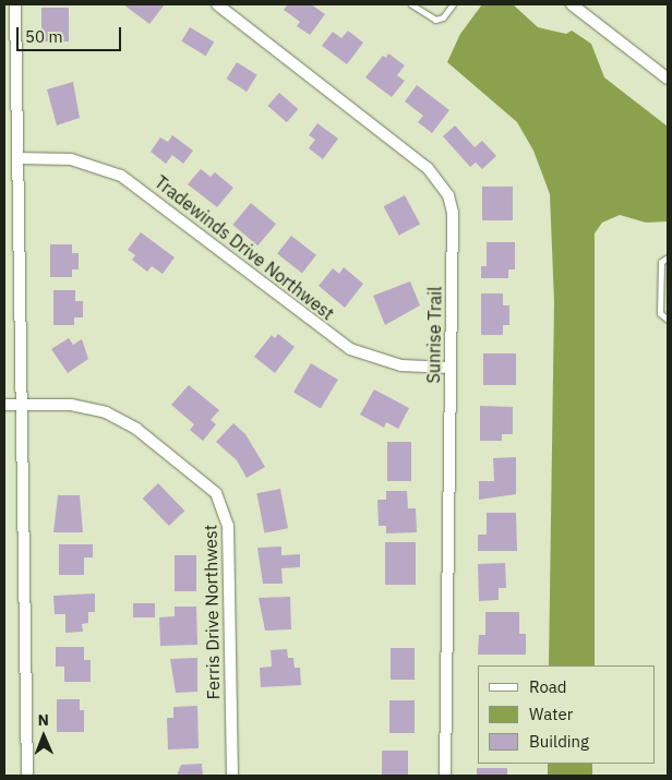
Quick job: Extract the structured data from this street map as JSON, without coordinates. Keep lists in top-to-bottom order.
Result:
{
  "streets": {
    "street": ["Tradewinds Drive Northwest", "Sunrise Trail", "Ferris Drive Northwest"]
  },
  "crossings": [
    ["Tradewinds Drive Northwest", "Sunrise Trail"]
  ],
  "legend": ["Road", "Water", "Building"],
  "scale_bar": "50 m",
  "north": "top"
}
